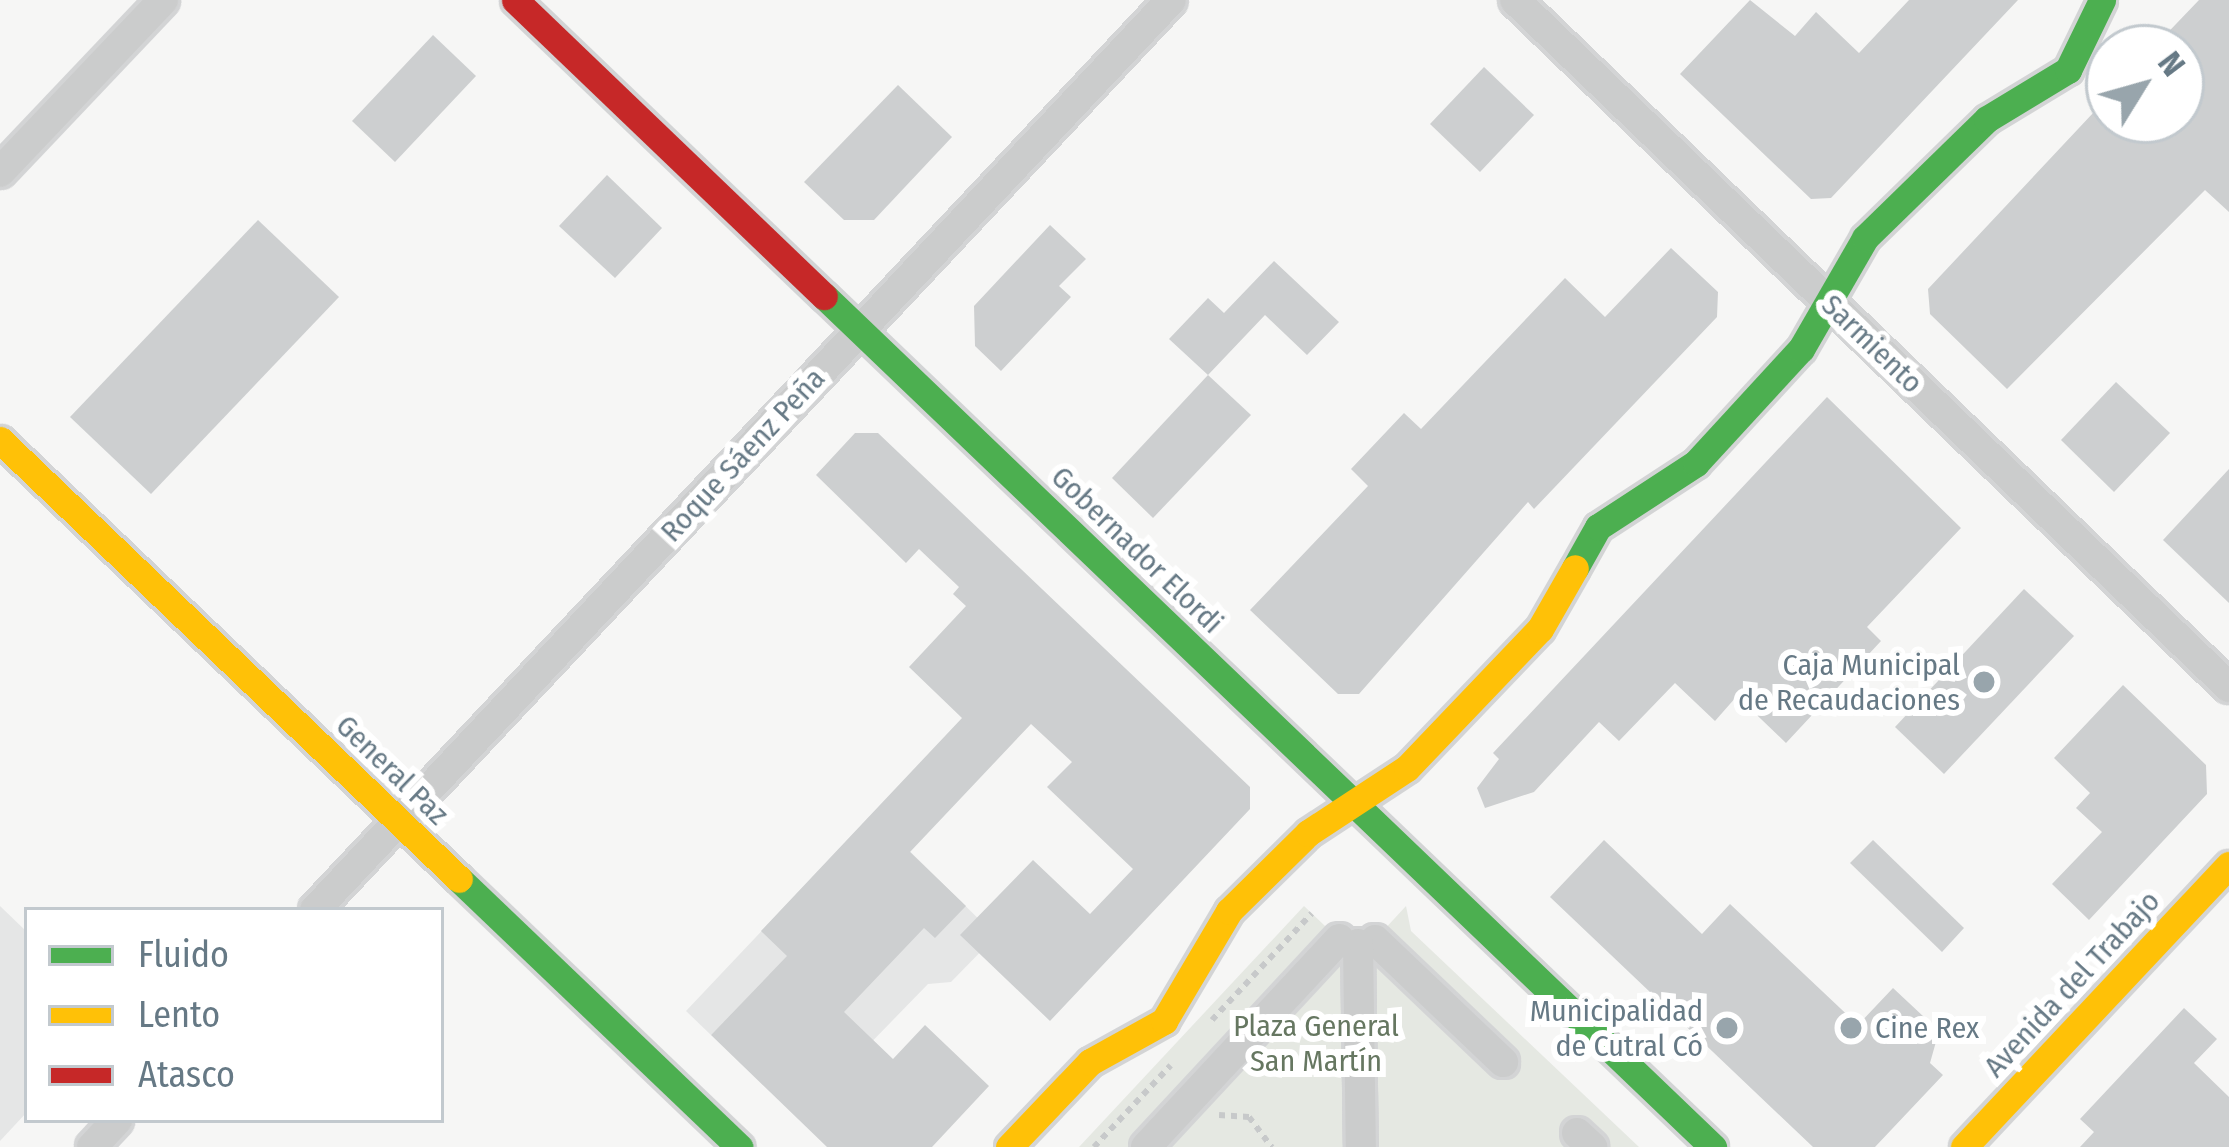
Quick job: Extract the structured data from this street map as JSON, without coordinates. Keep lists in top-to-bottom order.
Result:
{
  "streets": {
    "street": [
      "Sarmiento",
      "Roque Sáenz Peña",
      "Gobernador Elordi",
      "General Paz",
      "Avenida del Trabajo"
    ]
  },
  "crossings": [
    ["Roque Sáenz Peña", "Gobernador Elordi"],
    ["Roque Sáenz Peña", "General Paz"]
  ],
  "parks": ["Plaza General San Martín"],
  "places": ["Caja Municipal de Recaudaciones", "Municipalidad de Cutral Có", "Cine Rex"],
  "legend": ["Fluido", "Lento", "Atasco"],
  "north": "top right"
}
